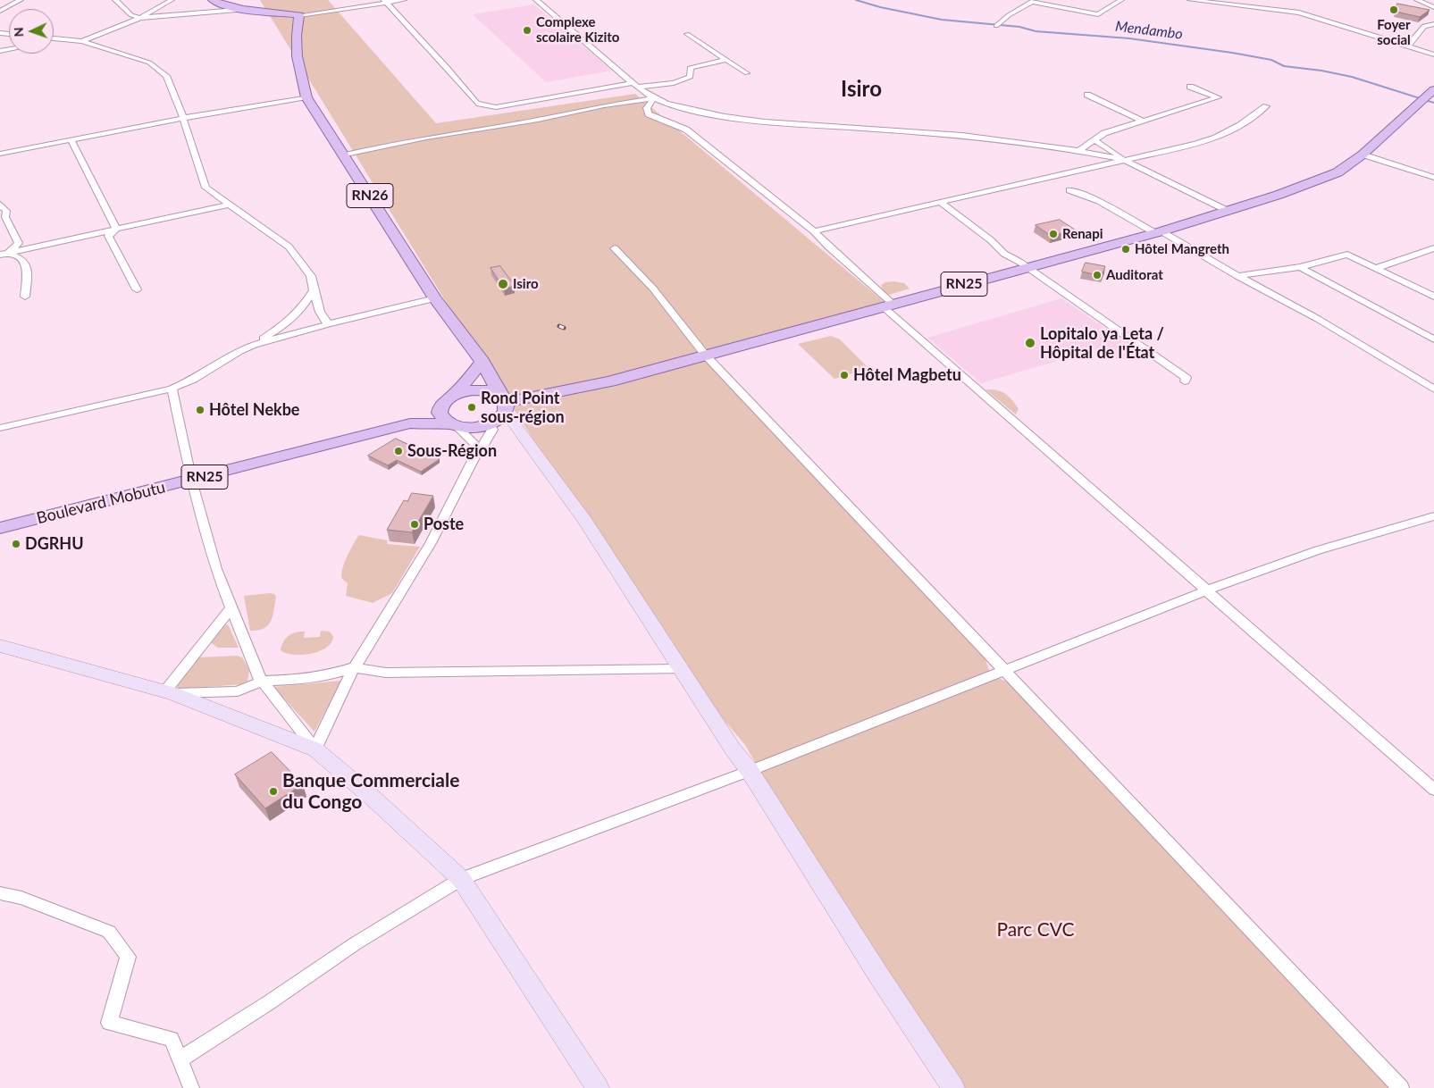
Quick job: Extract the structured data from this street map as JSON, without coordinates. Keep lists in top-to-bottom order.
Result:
{
  "streets": {
    "main road": ["RN26", "RN25", "Boulevard Mobutu"]
  },
  "crossings": [
    ["RN26", "RN25"],
    ["RN25", "Boulevard Mobutu"]
  ],
  "districts": ["Isiro"],
  "water": ["Mendambo"],
  "parks": ["Parc CVC"],
  "places": [
    "Foyer social",
    "Complexe scolaire Kizito",
    "Renapi",
    "Hôtel Mangreth",
    "Auditorat",
    "Isiro",
    "Lopitalo ya Leta / Hôpital de l'État",
    "Hôtel Magbetu",
    "Rond Point sous-région",
    "Hôtel Nekbe",
    "Sous-Région",
    "Poste",
    "DGRHU",
    "Banque Commerciale du Congo"
  ],
  "north": "left"
}
